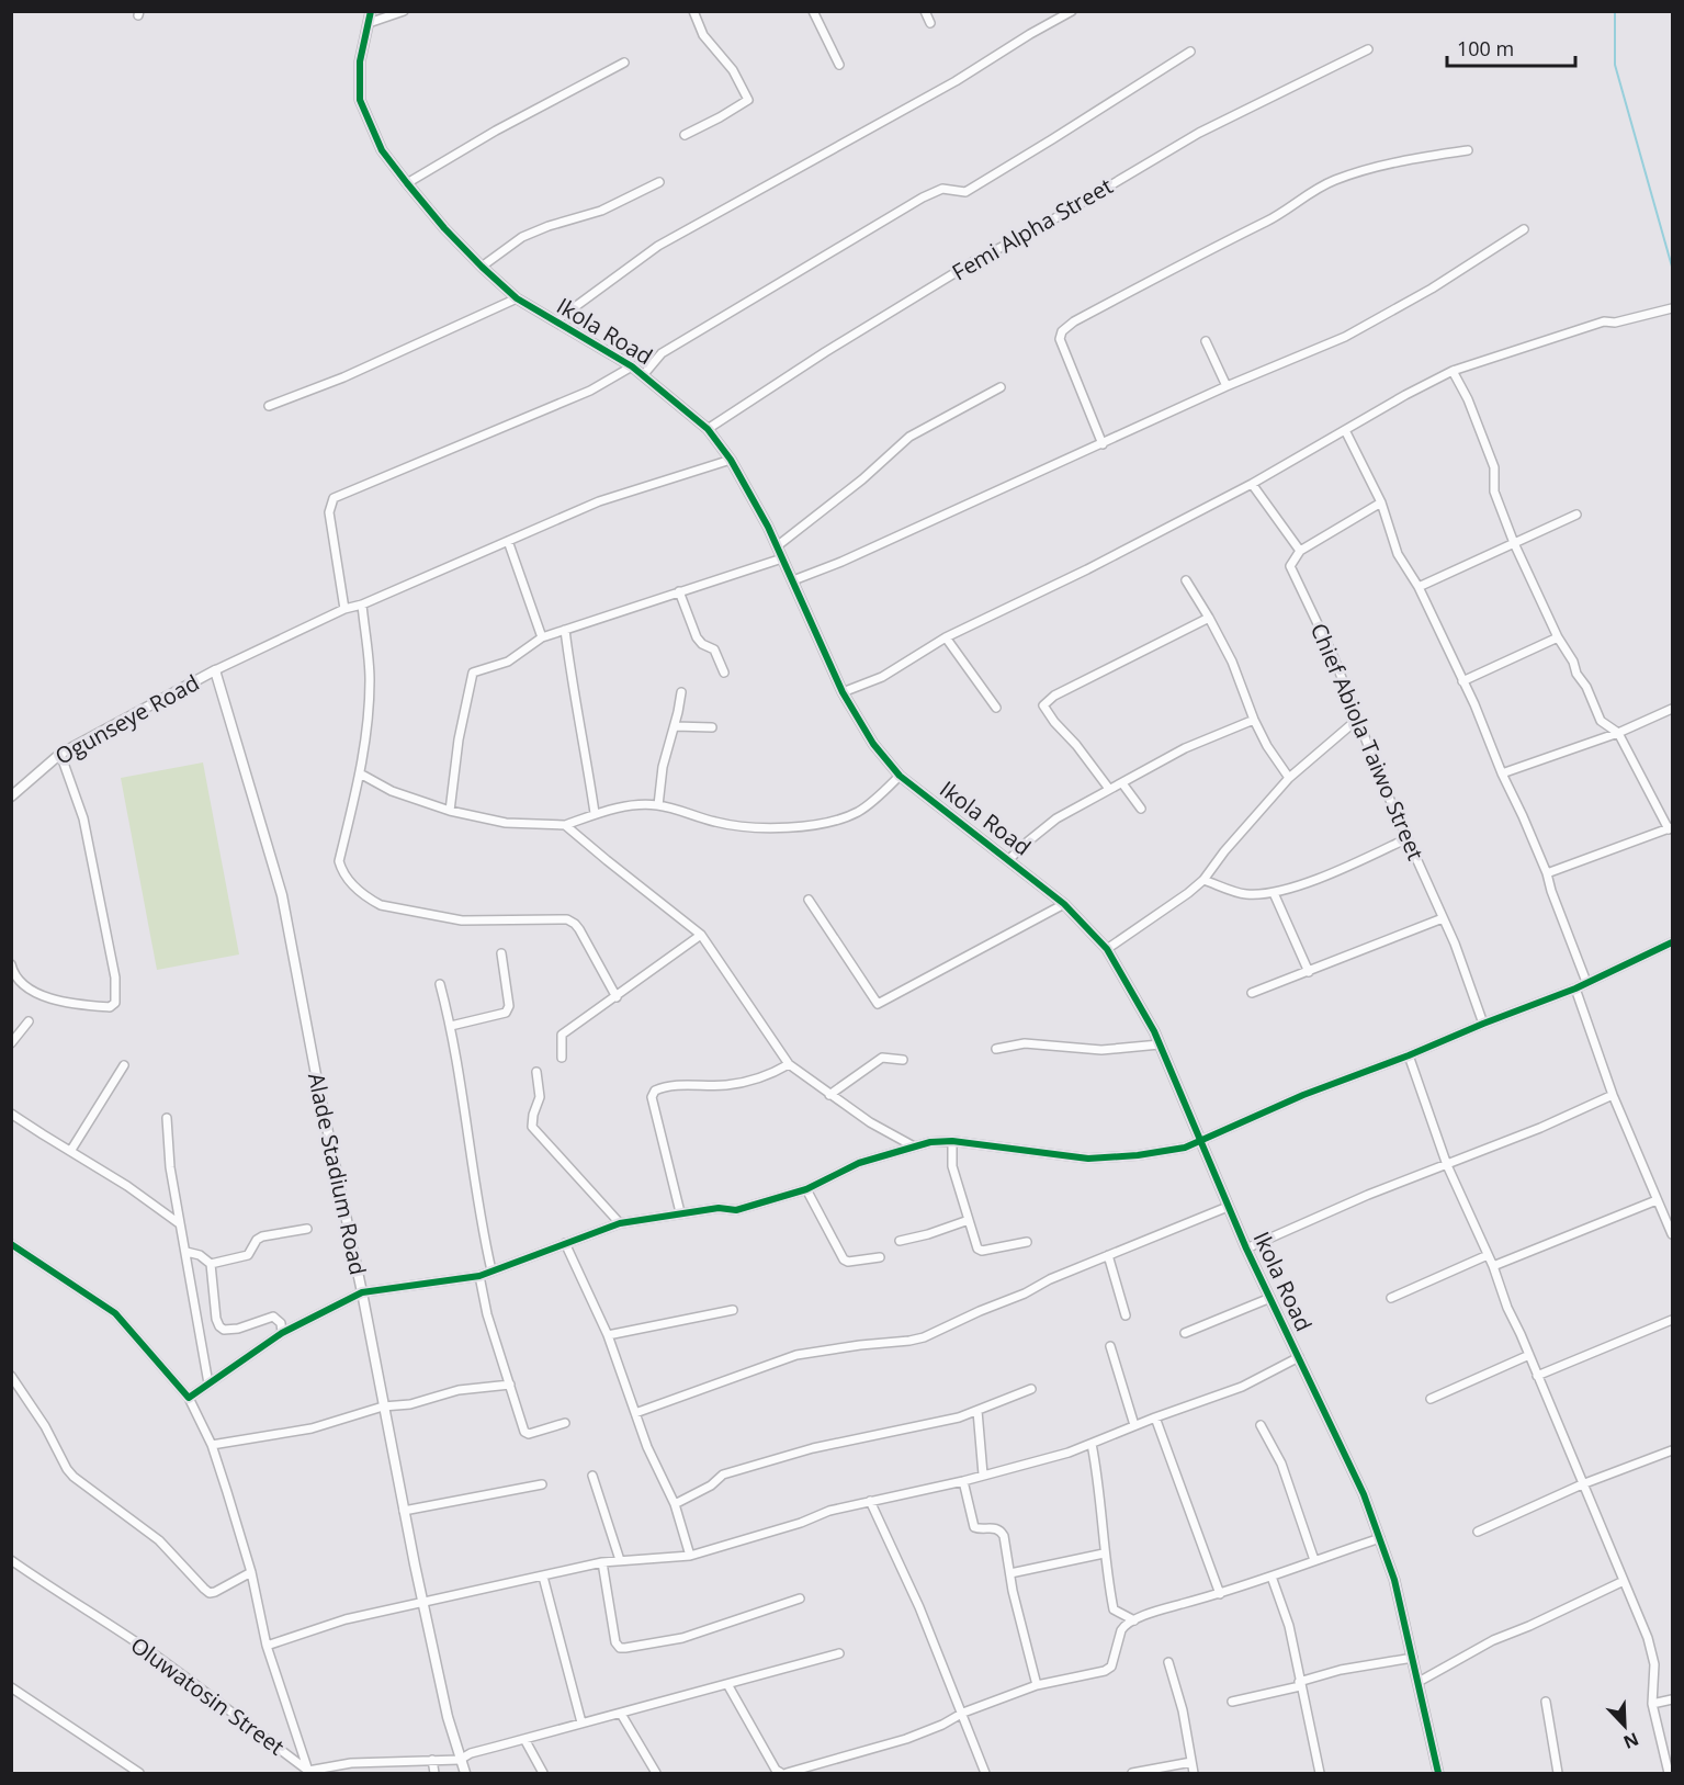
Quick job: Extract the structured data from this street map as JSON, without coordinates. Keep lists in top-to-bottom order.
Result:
{
  "streets": {
    "street": [
      "Femi Alpha Street",
      "Ikola Road",
      "Ogunseye Road",
      "Chief Abiola Taiwo Street",
      "Alade Stadium Road",
      "Oluwatosin Street"
    ]
  },
  "crossings": [
    ["Femi Alpha Street", "Ikola Road"],
    ["Ogunseye Road", "Alade Stadium Road"]
  ],
  "scale_bar": "100 m",
  "north": "bottom right"
}
